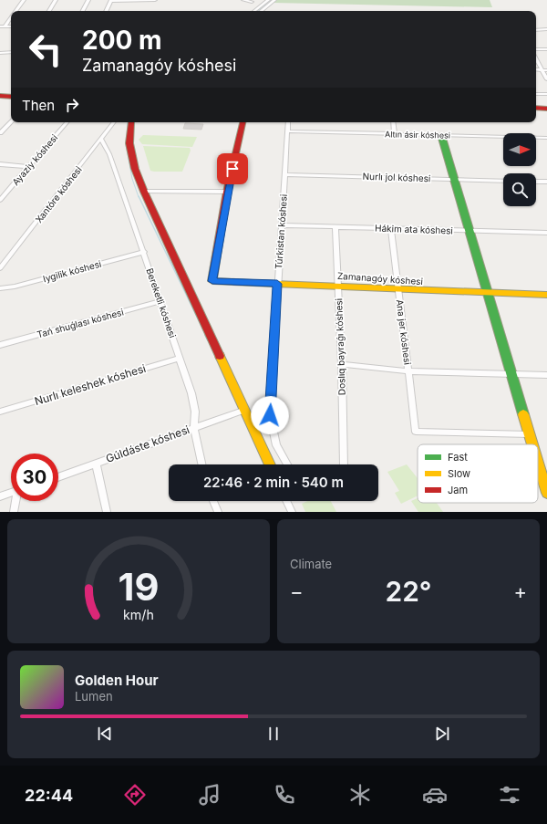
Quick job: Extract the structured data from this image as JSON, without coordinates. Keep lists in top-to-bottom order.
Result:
{
  "streets": {
    "street": [
      "Altın ásir kóshesi",
      "Ayaziy kóshesi",
      "Nurlı jol kóshesi",
      "Xantóre kóshesi",
      "Hákim ata kóshesi",
      "Túrkistan kóshesi",
      "Iygilik kóshesi",
      "Zamanagóy kóshesi",
      "Bereketli kóshesi",
      "Tań shuǵlası kóshesi",
      "Ana jer kóshesi",
      "Doslıq bayraǵı kóshesi",
      "Nurlı keleshek kóshesi",
      "Gúldáste kóshesi"
    ]
  },
  "crossings": [
    ["Altın ásir kóshesi", "Túrkistan kóshesi"],
    ["Nurlı jol kóshesi", "Túrkistan kóshesi"],
    ["Xantóre kóshesi", "Bereketli kóshesi"],
    ["Hákim ata kóshesi", "Túrkistan kóshesi"],
    ["Hákim ata kóshesi", "Ana jer kóshesi"],
    ["Hákim ata kóshesi", "Doslıq bayraǵı kóshesi"],
    ["Túrkistan kóshesi", "Zamanagóy kóshesi"],
    ["Iygilik kóshesi", "Bereketli kóshesi"],
    ["Zamanagóy kóshesi", "Ana jer kóshesi"],
    ["Zamanagóy kóshesi", "Doslıq bayraǵı kóshesi"],
    ["Bereketli kóshesi", "Tań shuǵlası kóshesi"],
    ["Bereketli kóshesi", "Nurlı keleshek kóshesi"],
    ["Bereketli kóshesi", "Gúldáste kóshesi"],
    ["Ana jer kóshesi", "Doslıq bayraǵı kóshesi"]
  ],
  "legend": ["Fast", "Slow", "Jam"],
  "north": "right",
  "page": {
    "turn": ["200 m", "Zamanagóy kóshesi"],
    "then": "Then",
    "limit": "30",
    "trip": "22:46 · 2 min · 540 m",
    "tile": "Climate",
    "heat": ["−", "22°", "+"],
    "song": ["Golden Hour", "Lumen"],
    "tabs": "22:44",
    "gauge": ["19", "km/h"]
  }
}
